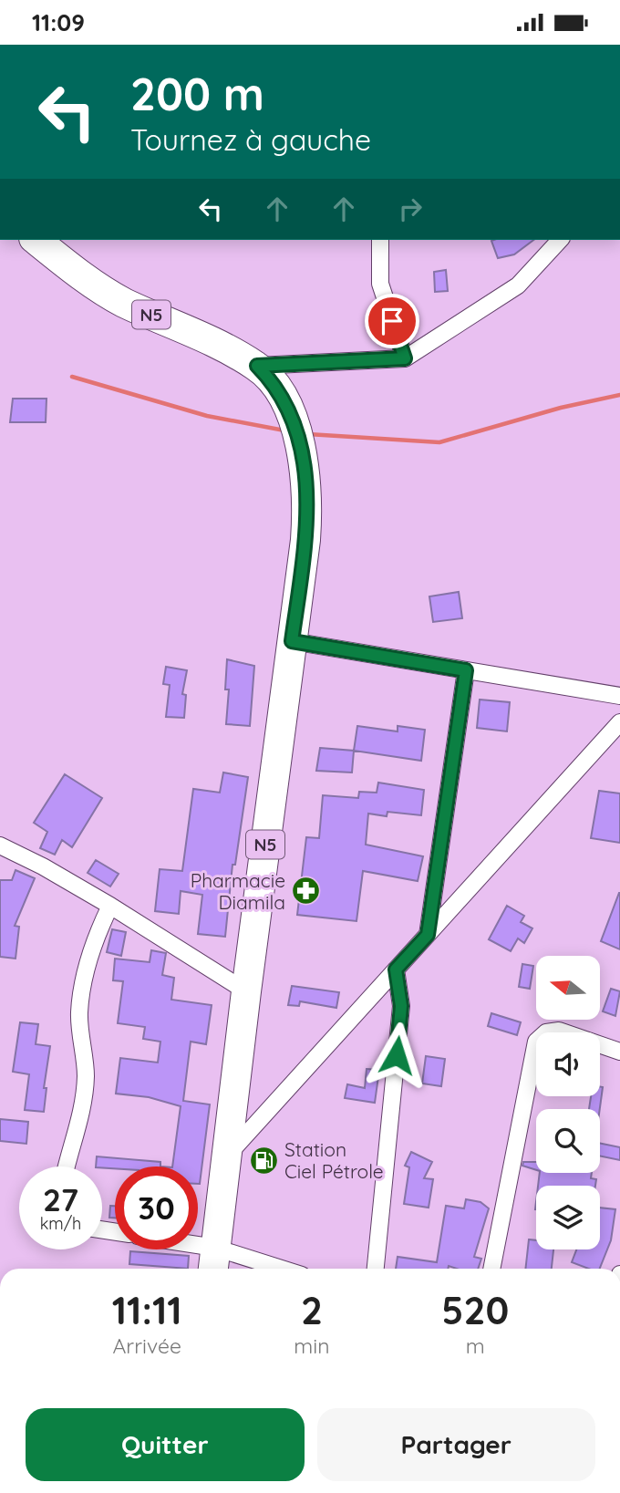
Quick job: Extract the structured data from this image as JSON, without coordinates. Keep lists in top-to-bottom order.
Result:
{
  "streets": {
    "highway": ["N5"]
  },
  "places": {
    "pharmacy": ["Pharmacie Diamila"],
    "fuel station": ["Station Ciel Pétrole"]
  },
  "north": "left",
  "page": {
    "status": "11:09",
    "turn": ["200 m", "Tournez à gauche"],
    "speed": "27 km/h",
    "limit": "30",
    "eta": [
      "11:11",
      "Arrivée",
      "2",
      "min",
      "520",
      "m"
    ],
    "buttons": ["Quitter", "Partager"]
  }
}
